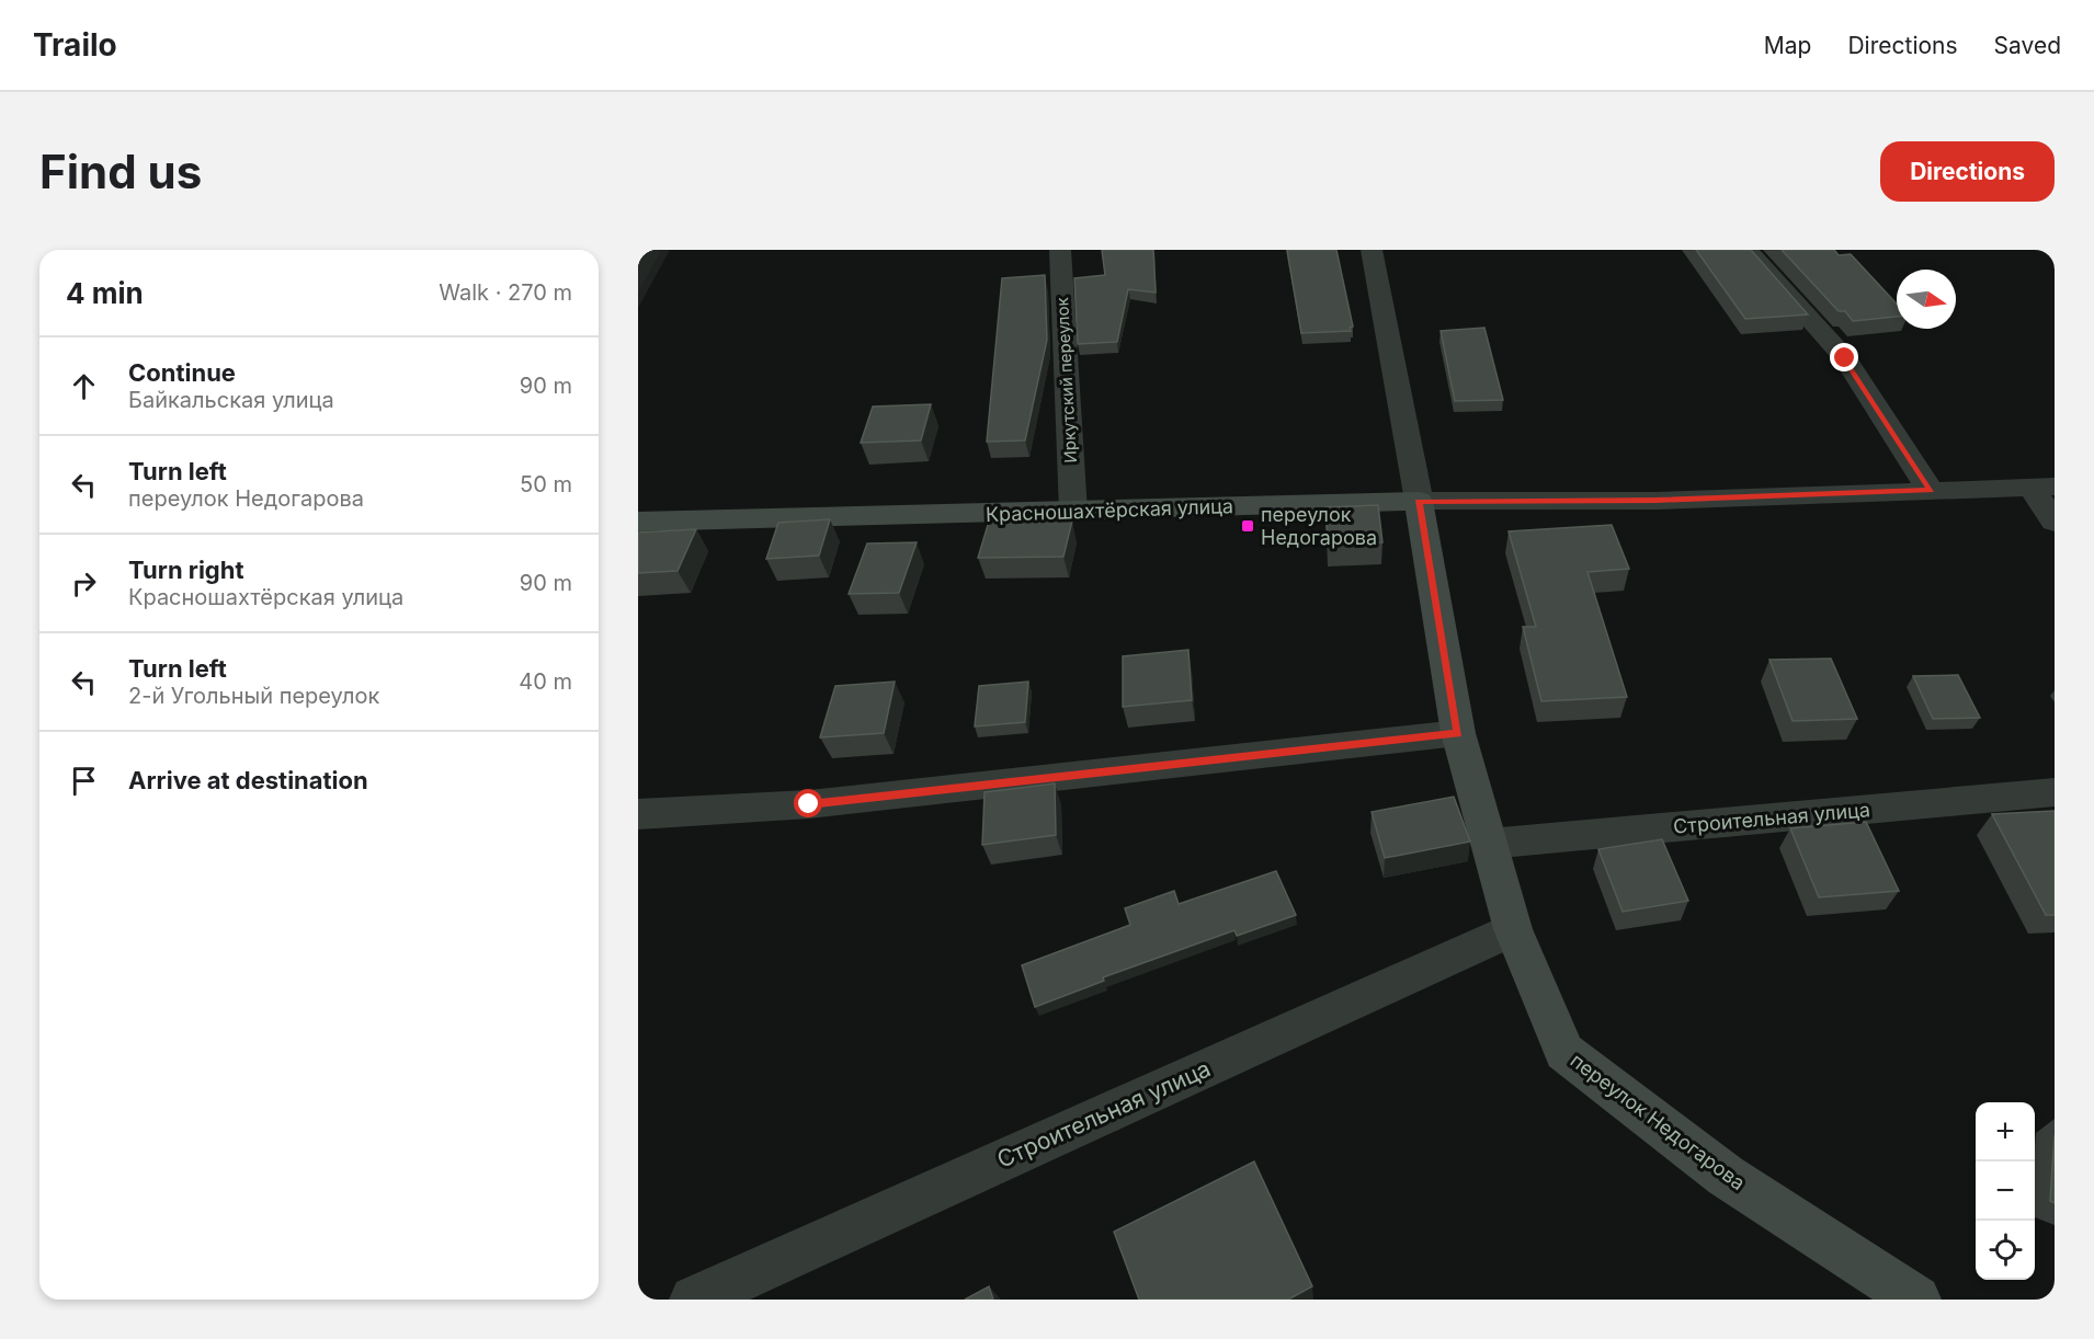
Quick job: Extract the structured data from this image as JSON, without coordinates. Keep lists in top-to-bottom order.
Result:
{
  "streets": {
    "street": [
      "Иркутский переулок",
      "Красношахтёрская улица",
      "Строительная улица",
      "переулок Недогарова"
    ]
  },
  "crossings": [
    ["Иркутский переулок", "Красношахтёрская улица"],
    ["Красношахтёрская улица", "переулок Недогарова"],
    ["Строительная улица", "переулок Недогарова"]
  ],
  "places": {
    "transit": ["переулок Недогарова"]
  },
  "north": "right",
  "page": {
    "header": "Trailo",
    "nav": ["Map", "Directions", "Saved"],
    "buttons": "Directions",
    "title": "Find us",
    "heading": ["4 min", "Walk · 270 m"],
    "list": [
      ["Continue", "Байкальская улица", "90 m"],
      ["Turn left", "переулок Недогарова", "50 m"],
      ["Turn right", "Красношахтёрская улица", "90 m"],
      ["Turn left", "2-й Угольный переулок", "40 m"],
      "Arrive at destination"
    ],
    "map_buttons": ["+", "−"]
  }
}
